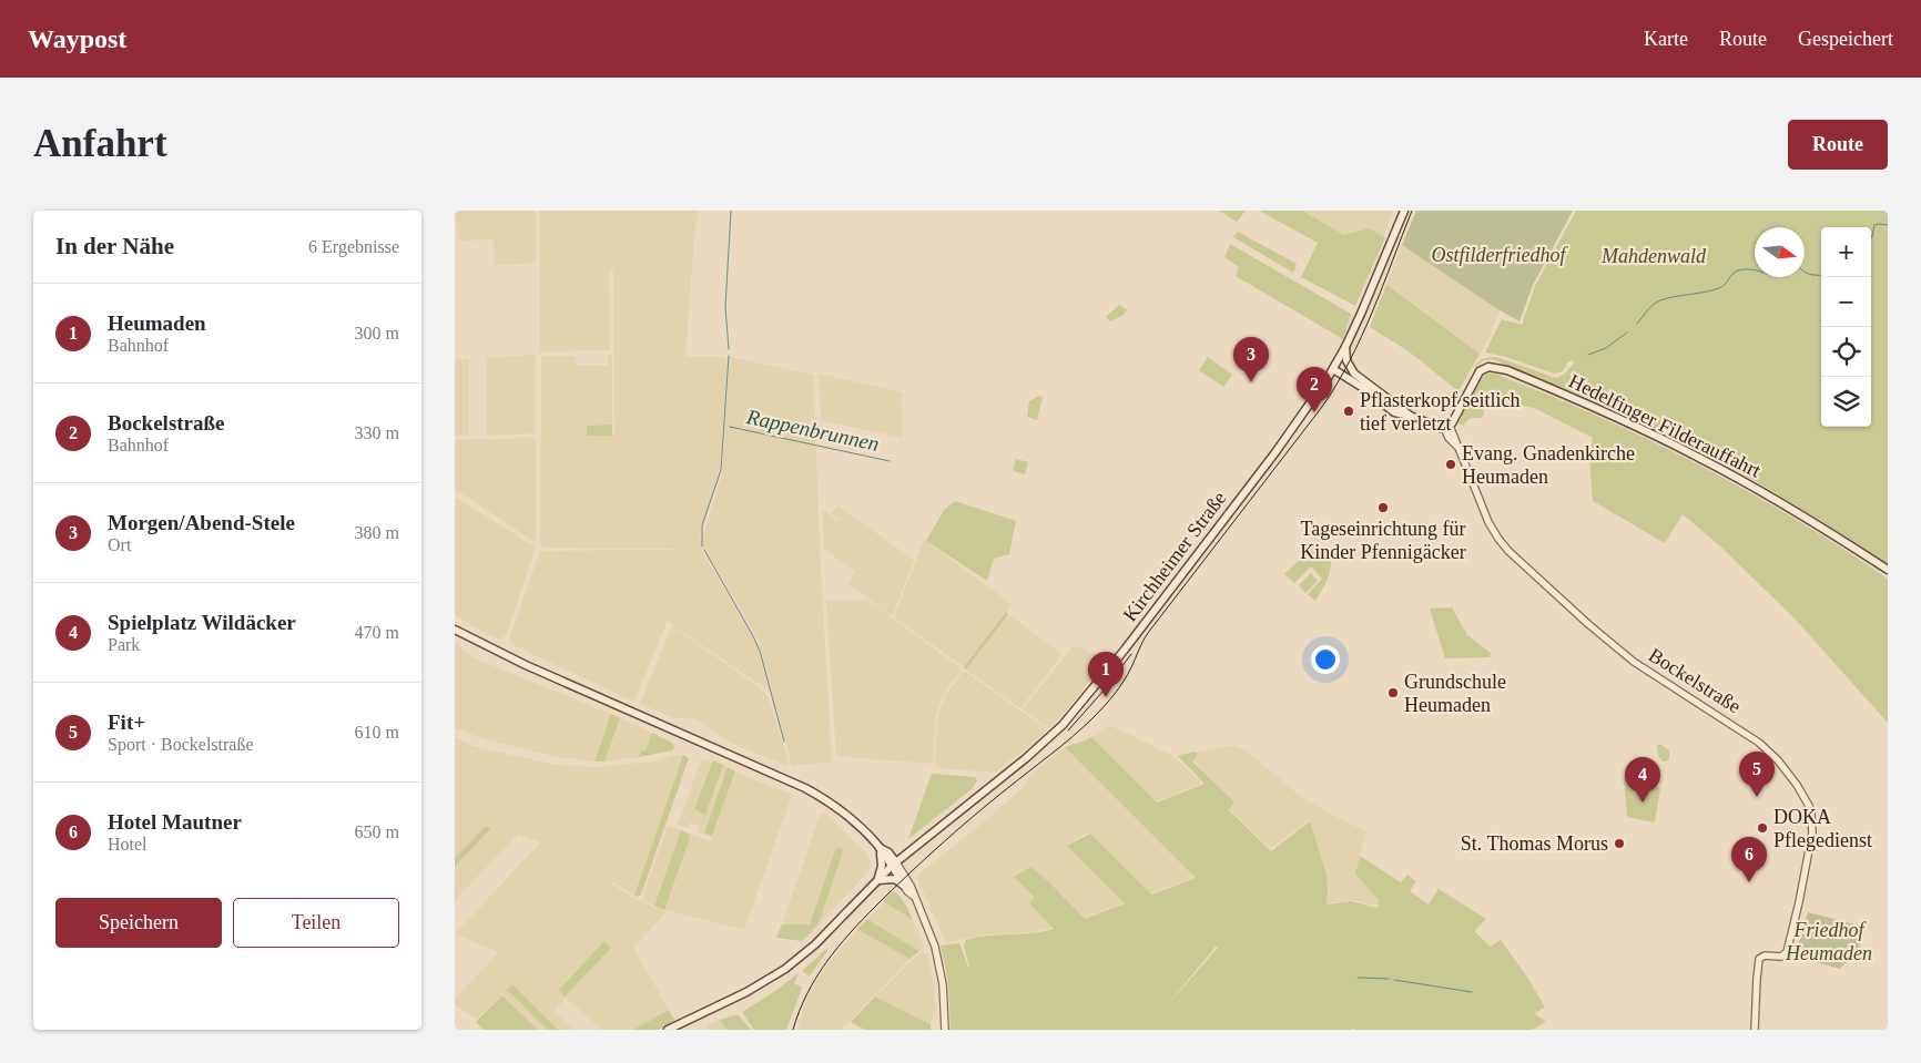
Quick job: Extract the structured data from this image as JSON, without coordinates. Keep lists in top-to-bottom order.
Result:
{
  "streets": {
    "main road": ["Hedelfinger Filderauffahrt", "Kirchheimer Straße"],
    "street": ["Bockelstraße"]
  },
  "crossings": [
    ["Hedelfinger Filderauffahrt", "Bockelstraße"]
  ],
  "water": ["Rappenbrunnen"],
  "parks": ["Ostfilderfriedhof", "Mahdenwald", "Friedhof Heumaden"],
  "places": [
    "Pflasterkopf seitlich tief verletzt",
    "Evang. Gnadenkirche Heumaden",
    "Tageseinrichtung für Kinder Pfennigäcker",
    "Grundschule Heumaden",
    "DOKA Pflegedienst",
    "St. Thomas Morus"
  ],
  "north": "right",
  "page": {
    "header": "Waypost",
    "nav": ["Karte", "Route", "Gespeichert"],
    "buttons": [
      "Route",
      ["Speichern", "Teilen"]
    ],
    "title": "Anfahrt",
    "heading": ["In der Nähe", "6 Ergebnisse"],
    "map_buttons": ["+", "−"],
    "list": [
      {
        "mark": "1",
        "name": "Heumaden",
        "note": "Bahnhof",
        "value": "300 m"
      },
      {
        "mark": "2",
        "name": "Bockelstraße",
        "note": "Bahnhof",
        "value": "330 m"
      },
      {
        "mark": "3",
        "name": "Morgen/Abend-Stele",
        "note": "Ort",
        "value": "380 m"
      },
      {
        "mark": "4",
        "name": "Spielplatz Wildäcker",
        "note": "Park",
        "value": "470 m"
      },
      {
        "mark": "5",
        "name": "Fit+",
        "note": "Sport · Bockelstraße",
        "value": "610 m"
      },
      {
        "mark": "6",
        "name": "Hotel Mautner",
        "note": "Hotel",
        "value": "650 m"
      }
    ],
    "pins": [
      "3",
      "2",
      "1",
      "5",
      "4",
      "6"
    ]
  }
}
